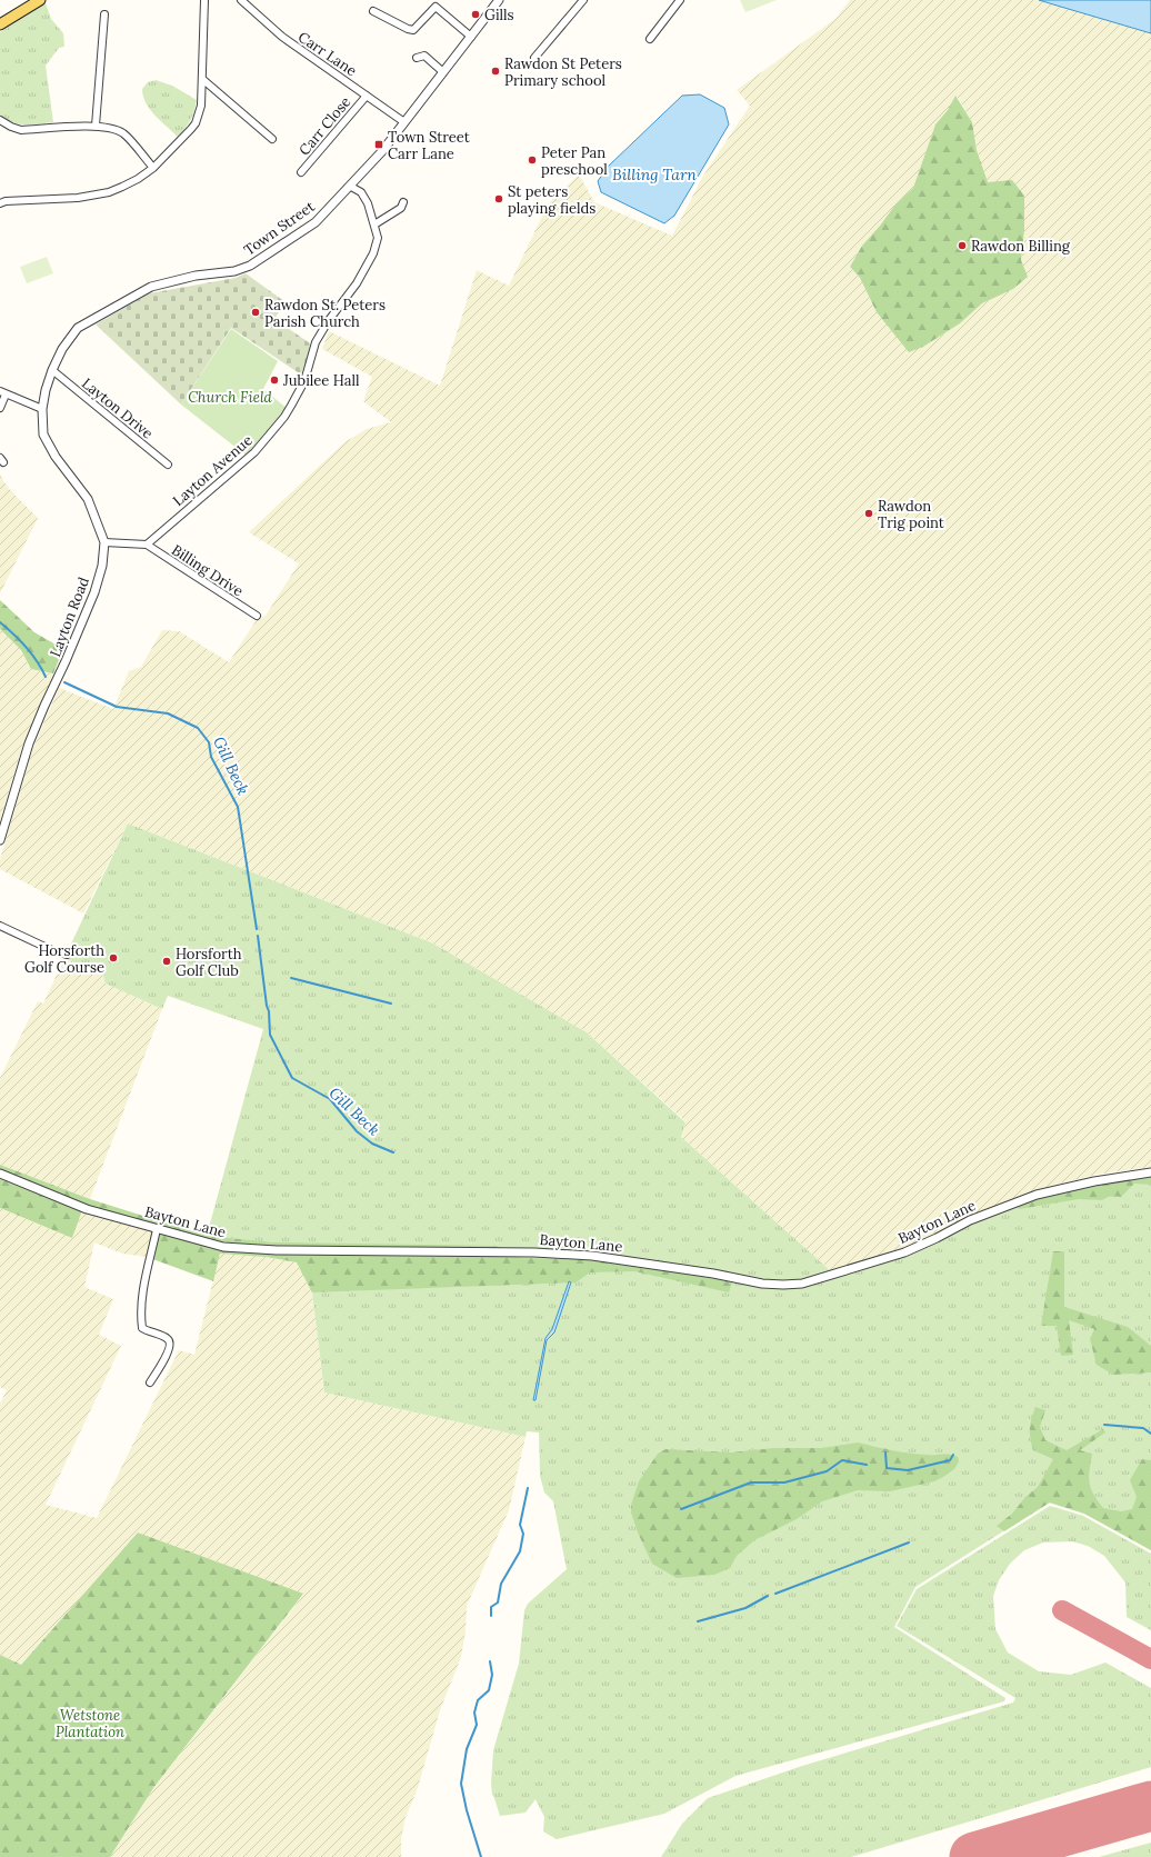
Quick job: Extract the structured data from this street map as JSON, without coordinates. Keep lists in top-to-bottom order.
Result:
{
  "streets": {
    "street": [
      "Carr Lane",
      "Carr Close",
      "Town Street",
      "Layton Drive",
      "Layton Avenue",
      "Billing Drive",
      "Layton Road",
      "Bayton Lane"
    ]
  },
  "crossings": [
    ["Carr Lane", "Carr Close"],
    ["Carr Lane", "Town Street"],
    ["Town Street", "Layton Drive"],
    ["Town Street", "Layton Avenue"],
    ["Town Street", "Layton Road"],
    ["Layton Avenue", "Billing Drive"]
  ],
  "water": ["Billing Tarn", "Gill Beck"],
  "parks": ["Church Field", "Wetstone Plantation"],
  "places": {
    "other": [
      "Gills",
      "Rawdon St Peters Primary school",
      "Peter Pan preschool",
      "St peters playing fields",
      "Rawdon Billing",
      "Rawdon St. Peters Parish Church",
      "Jubilee Hall",
      "Rawdon Trig point",
      "Horsforth Golf Course",
      "Horsforth Golf Club"
    ],
    "transit": ["Town Street Carr Lane"]
  }
}
